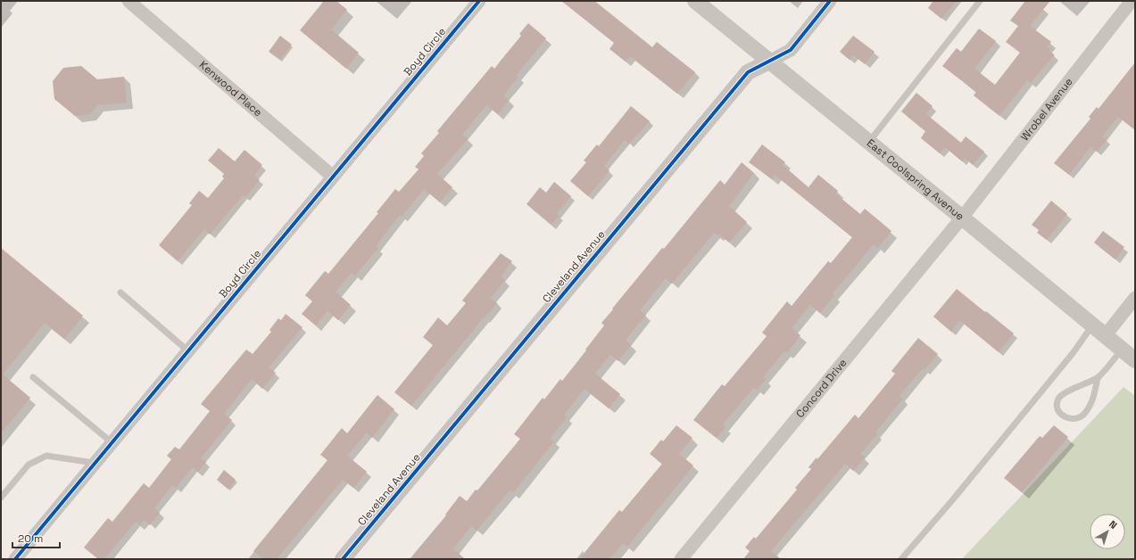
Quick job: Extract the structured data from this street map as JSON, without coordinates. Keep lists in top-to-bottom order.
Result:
{
  "streets": {
    "street": [
      "Boyd Circle",
      "Kenwood Place",
      "Wrobel Avenue",
      "East Coolspring Avenue",
      "Cleveland Avenue",
      "Concord Drive"
    ]
  },
  "crossings": [
    ["Boyd Circle", "Kenwood Place"],
    ["Wrobel Avenue", "East Coolspring Avenue"],
    ["Wrobel Avenue", "Concord Drive"],
    ["East Coolspring Avenue", "Cleveland Avenue"],
    ["East Coolspring Avenue", "Concord Drive"]
  ],
  "scale_bar": "20 m",
  "north": "top right"
}
